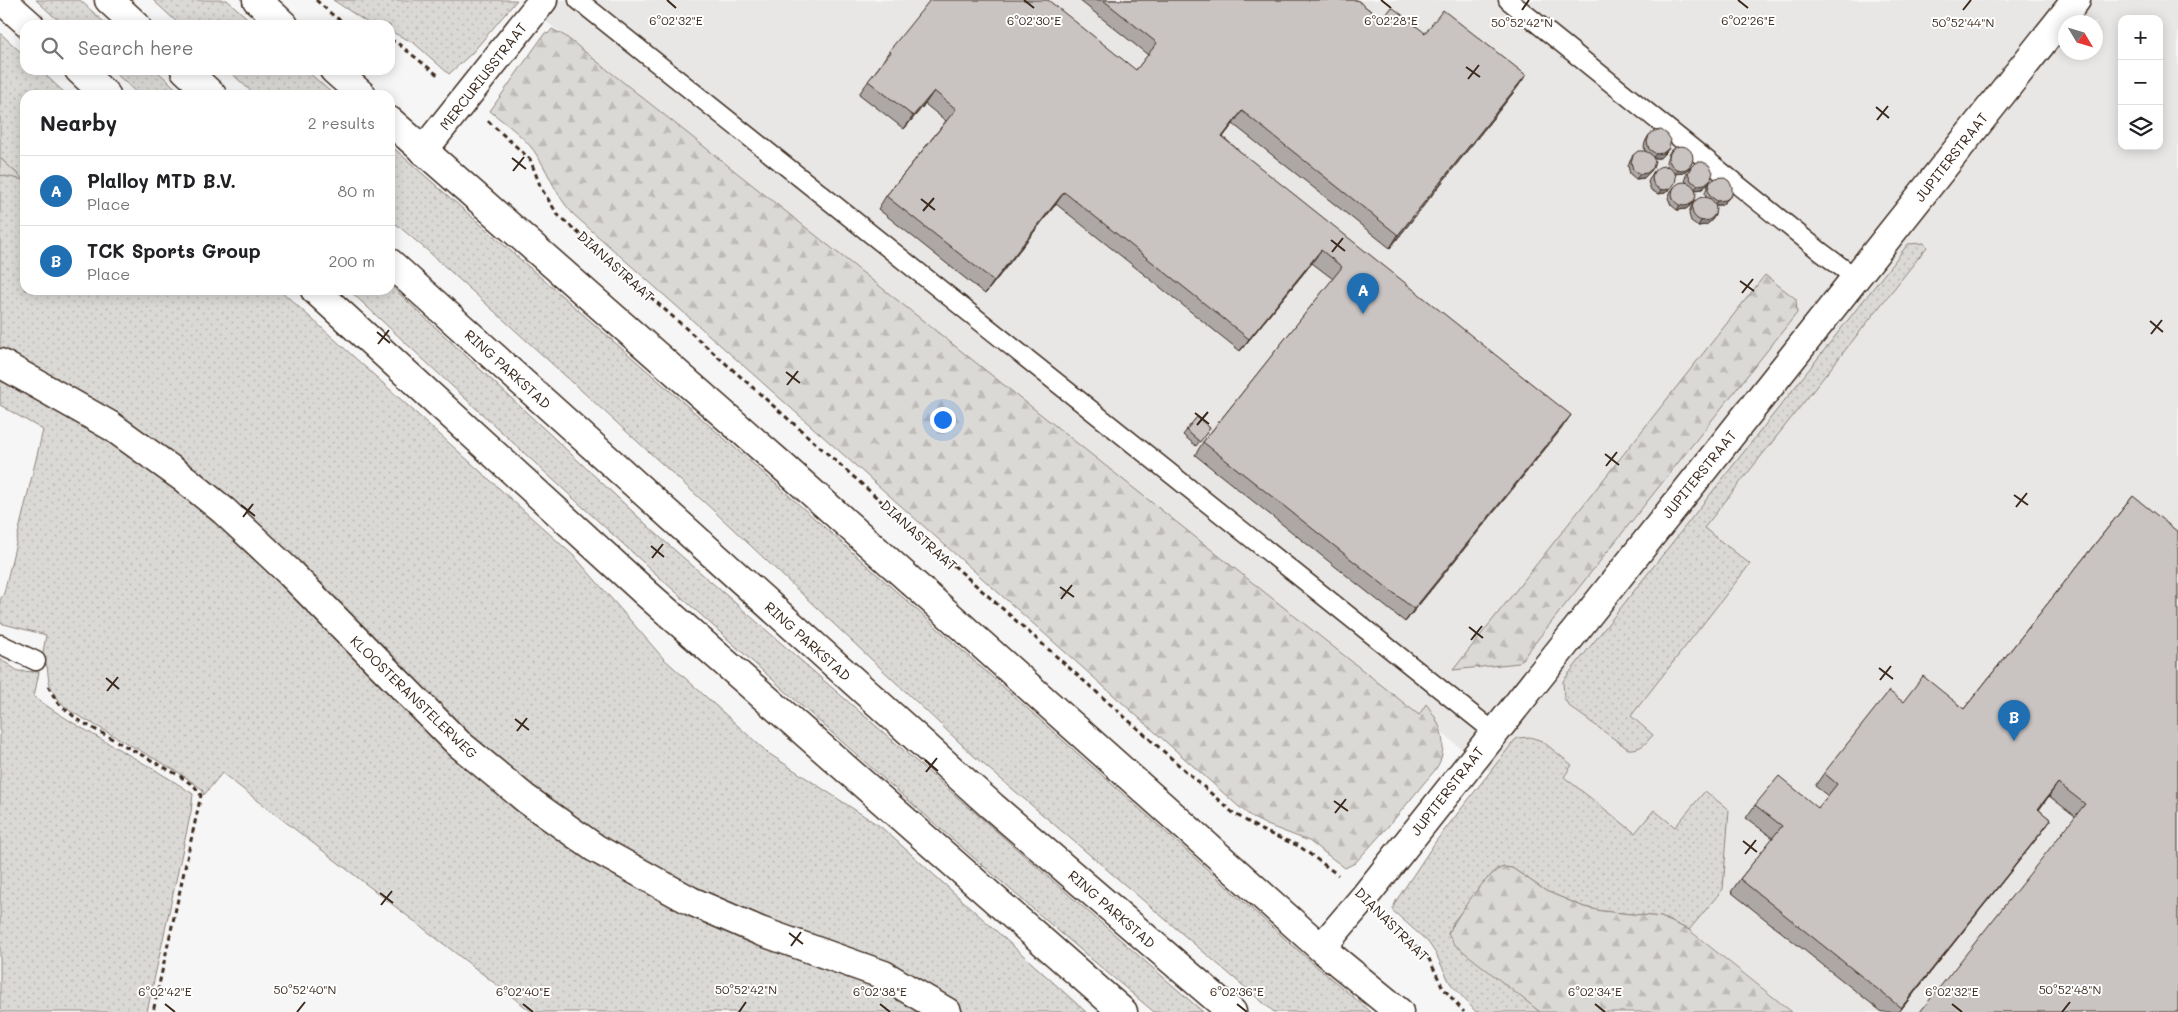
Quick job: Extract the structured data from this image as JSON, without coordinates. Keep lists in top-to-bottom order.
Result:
{
  "streets": {
    "main road": [
      "MERCURIUSSTRAAT",
      "JUPITERSTRAAT",
      "RING PARKSTAD",
      "KLOOSTERANSTELERWEG"
    ],
    "path": ["DIANASTRAAT"]
  },
  "crossings": [
    ["MERCURIUSSTRAAT", "DIANASTRAAT"],
    ["JUPITERSTRAAT", "DIANASTRAAT"]
  ],
  "north": "bottom right",
  "page": {
    "map_buttons": ["+", "−"],
    "search": "Search here",
    "heading": ["Nearby", "2 results"],
    "list": [
      {
        "mark": "A",
        "name": "Plalloy MTD B.V.",
        "note": "Place",
        "value": "80 m"
      },
      {
        "mark": "B",
        "name": "TCK Sports Group",
        "note": "Place",
        "value": "200 m"
      }
    ],
    "pins": ["A", "B"]
  },
  "coordinates": [
    "6°02'32\"E",
    "6°02'30\"E",
    "6°02'28\"E",
    "6°02'26\"E",
    "50°52'44\"N",
    "50°52'42\"N",
    "50°52'40\"N",
    "50°52'48\"N",
    "6°02'42\"E",
    "6°02'40\"E",
    "6°02'38\"E",
    "6°02'36\"E",
    "6°02'34\"E"
  ]
}
